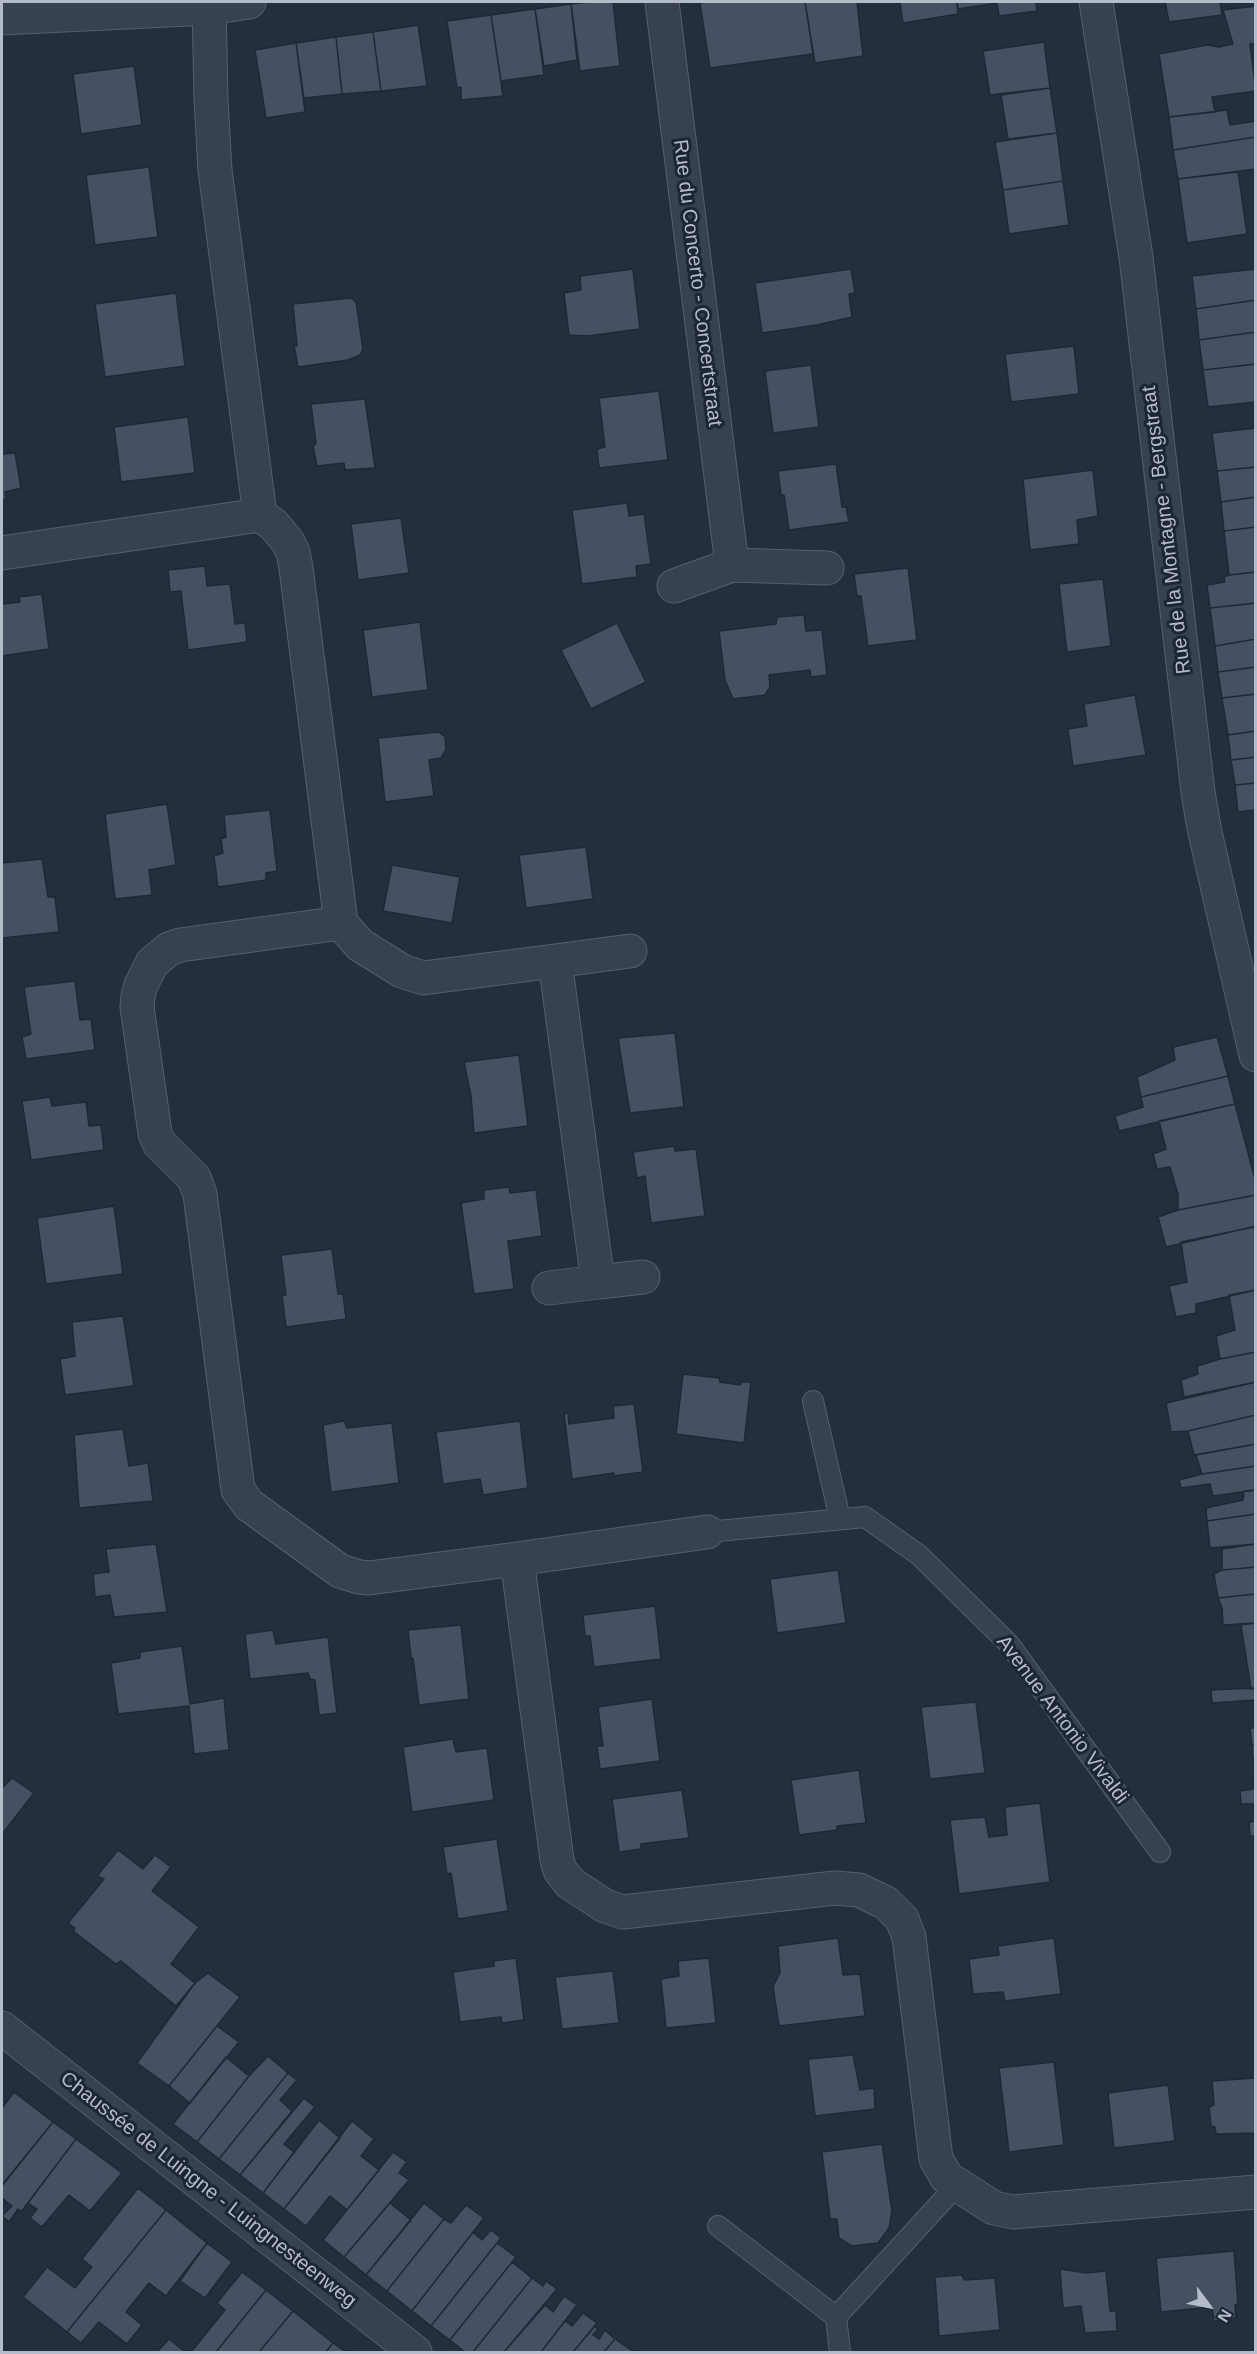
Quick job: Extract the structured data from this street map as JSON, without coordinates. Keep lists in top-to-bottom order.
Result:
{
  "streets": {
    "street": ["Rue du Concerto - Concertstraat", "Rue de la Montagne - Bergstraat", "Chaussée de Luingne - Luingnesteenweg"],
    "lane": ["Avenue Antonio Vivaldi"]
  },
  "north": "bottom right"
}
